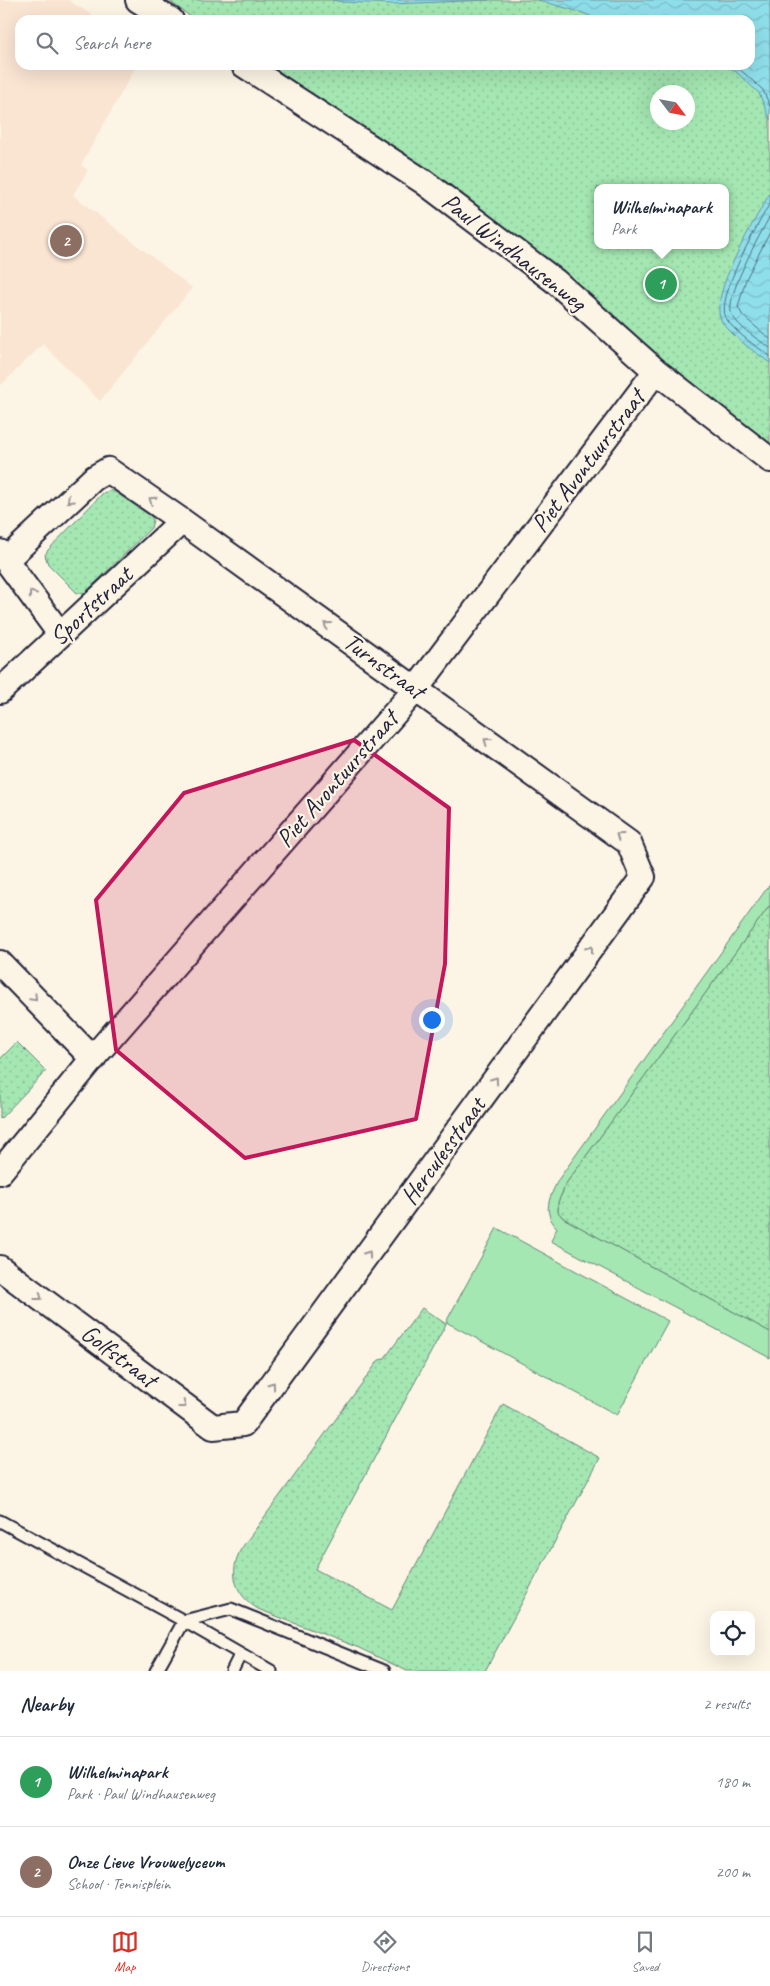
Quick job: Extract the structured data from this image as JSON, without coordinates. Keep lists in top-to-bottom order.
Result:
{
  "streets": {
    "street": [
      "Paul Windhausenweg",
      "Piet Avontuurstraat",
      "Sportstraat",
      "Turnstraat",
      "Herculesstraat",
      "Golfstraat"
    ]
  },
  "crossings": [
    ["Paul Windhausenweg", "Piet Avontuurstraat"],
    ["Piet Avontuurstraat", "Turnstraat"],
    ["Sportstraat", "Turnstraat"],
    ["Turnstraat", "Herculesstraat"],
    ["Herculesstraat", "Golfstraat"]
  ],
  "one_way": ["Turnstraat", "Herculesstraat", "Golfstraat"],
  "north": "bottom right",
  "page": {
    "search": "Search here",
    "popup": ["Wilhelminapark", "Park"],
    "pins": ["2", "1"],
    "heading": ["Nearby", "2 results"],
    "list": [
      {
        "mark": "1",
        "name": "Wilhelminapark",
        "note": "Park · Paul Windhausenweg",
        "value": "180 m"
      },
      {
        "mark": "2",
        "name": "Onze Lieve Vrouwelyceum",
        "note": "School · Tennisplein",
        "value": "200 m"
      }
    ],
    "nav": ["Map", "Directions", "Saved"]
  }
}
